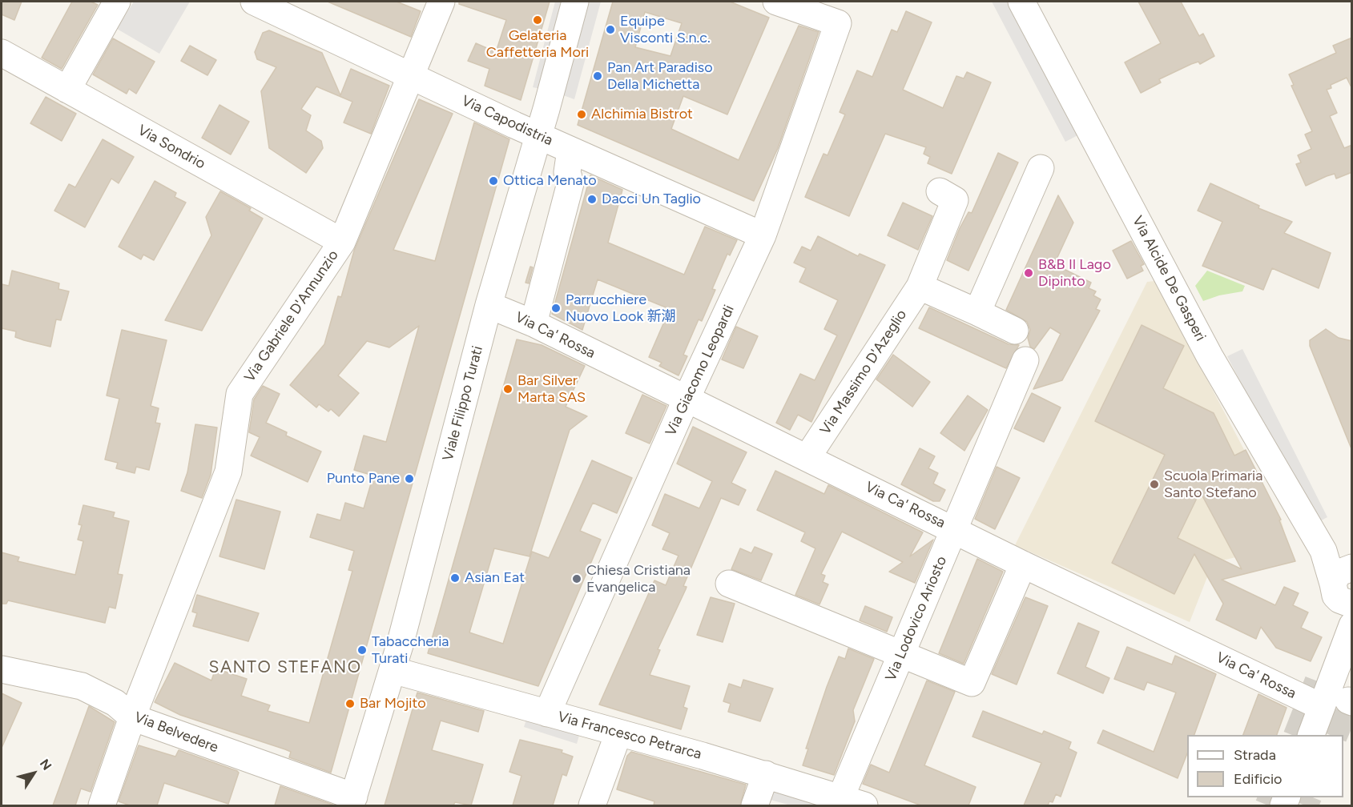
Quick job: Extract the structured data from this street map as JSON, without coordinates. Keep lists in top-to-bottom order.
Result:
{
  "streets": {
    "street": [
      "Via Capodistria",
      "Via Sondrio",
      "Via Alcide De Gasperi",
      "Via Gabriele D'Annunzio",
      "Via Ca' Rossa",
      "Via Giacomo Leopardi",
      "Via Massimo D'Azeglio",
      "Viale Filippo Turati",
      "Via Lodovico Ariosto",
      "Via Belvedere",
      "Via Francesco Petrarca"
    ]
  },
  "crossings": [
    ["Via Capodistria", "Via Gabriele D'Annunzio"],
    ["Via Capodistria", "Via Giacomo Leopardi"],
    ["Via Capodistria", "Viale Filippo Turati"],
    ["Via Sondrio", "Via Gabriele D'Annunzio"],
    ["Via Gabriele D'Annunzio", "Via Belvedere"],
    ["Via Ca' Rossa", "Via Giacomo Leopardi"],
    ["Via Ca' Rossa", "Via Massimo D'Azeglio"],
    ["Via Ca' Rossa", "Viale Filippo Turati"],
    ["Via Ca' Rossa", "Via Lodovico Ariosto"],
    ["Via Giacomo Leopardi", "Via Francesco Petrarca"],
    ["Viale Filippo Turati", "Via Belvedere"],
    ["Viale Filippo Turati", "Via Francesco Petrarca"],
    ["Via Lodovico Ariosto", "Via Francesco Petrarca"]
  ],
  "districts": ["SANTO STEFANO"],
  "places": [
    "Gelateria Caffetteria Mori",
    "Equipe Visconti S.n.c.",
    "Pan Art Paradiso Della Michetta",
    "Alchimia Bistrot",
    "Ottica Menato",
    "Dacci Un Taglio",
    "B&B Il Lago Dipinto",
    "Parrucchiere Nuovo Look 新潮",
    "Bar Silver Marta SAS",
    "Punto Pane",
    "Scuola Primaria Santo Stefano",
    "Asian Eat",
    "Chiesa Cristiana Evangelica",
    "Tabaccheria Turati",
    "Bar Mojito"
  ],
  "legend": ["Strada", "Edificio"],
  "north": "top right"
}
